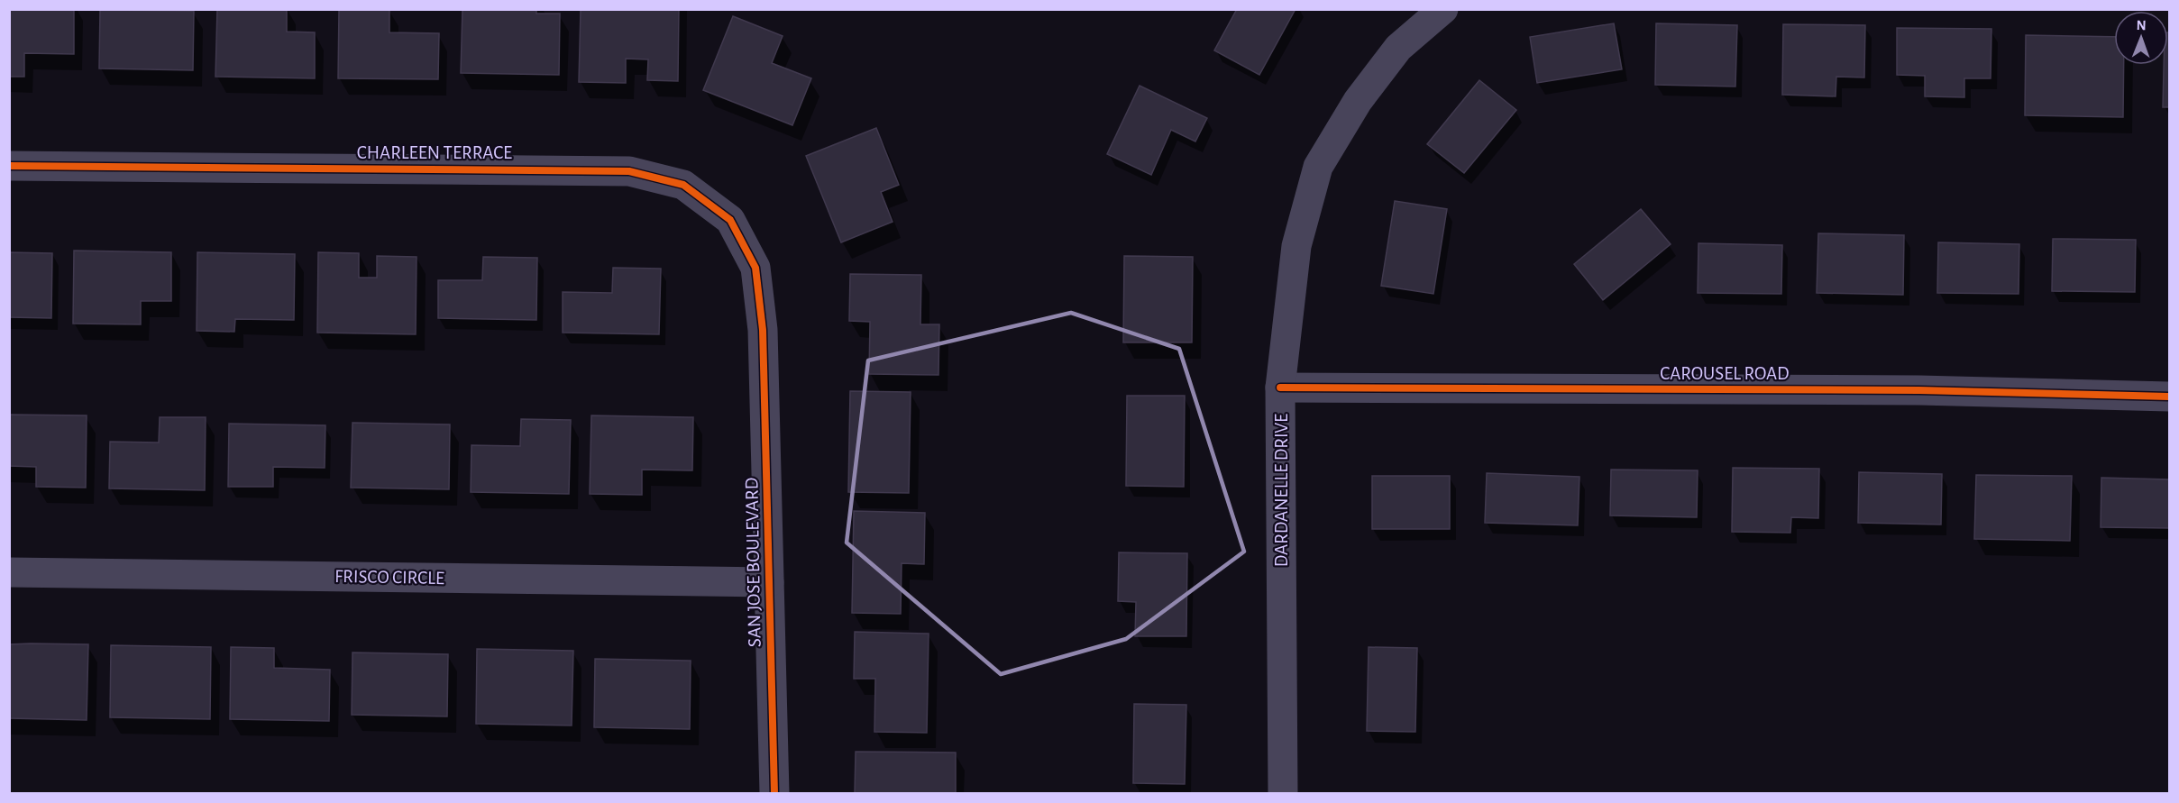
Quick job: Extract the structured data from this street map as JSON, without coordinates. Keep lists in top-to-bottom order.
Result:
{
  "streets": {
    "street": [
      "CHARLEEN TERRACE",
      "CAROUSEL ROAD",
      "DARDANELLE DRIVE",
      "SAN JOSE BOULEVARD",
      "FRISCO CIRCLE"
    ]
  },
  "crossings": [
    ["CHARLEEN TERRACE", "SAN JOSE BOULEVARD"],
    ["CAROUSEL ROAD", "DARDANELLE DRIVE"],
    ["SAN JOSE BOULEVARD", "FRISCO CIRCLE"]
  ],
  "north": "top"
}
